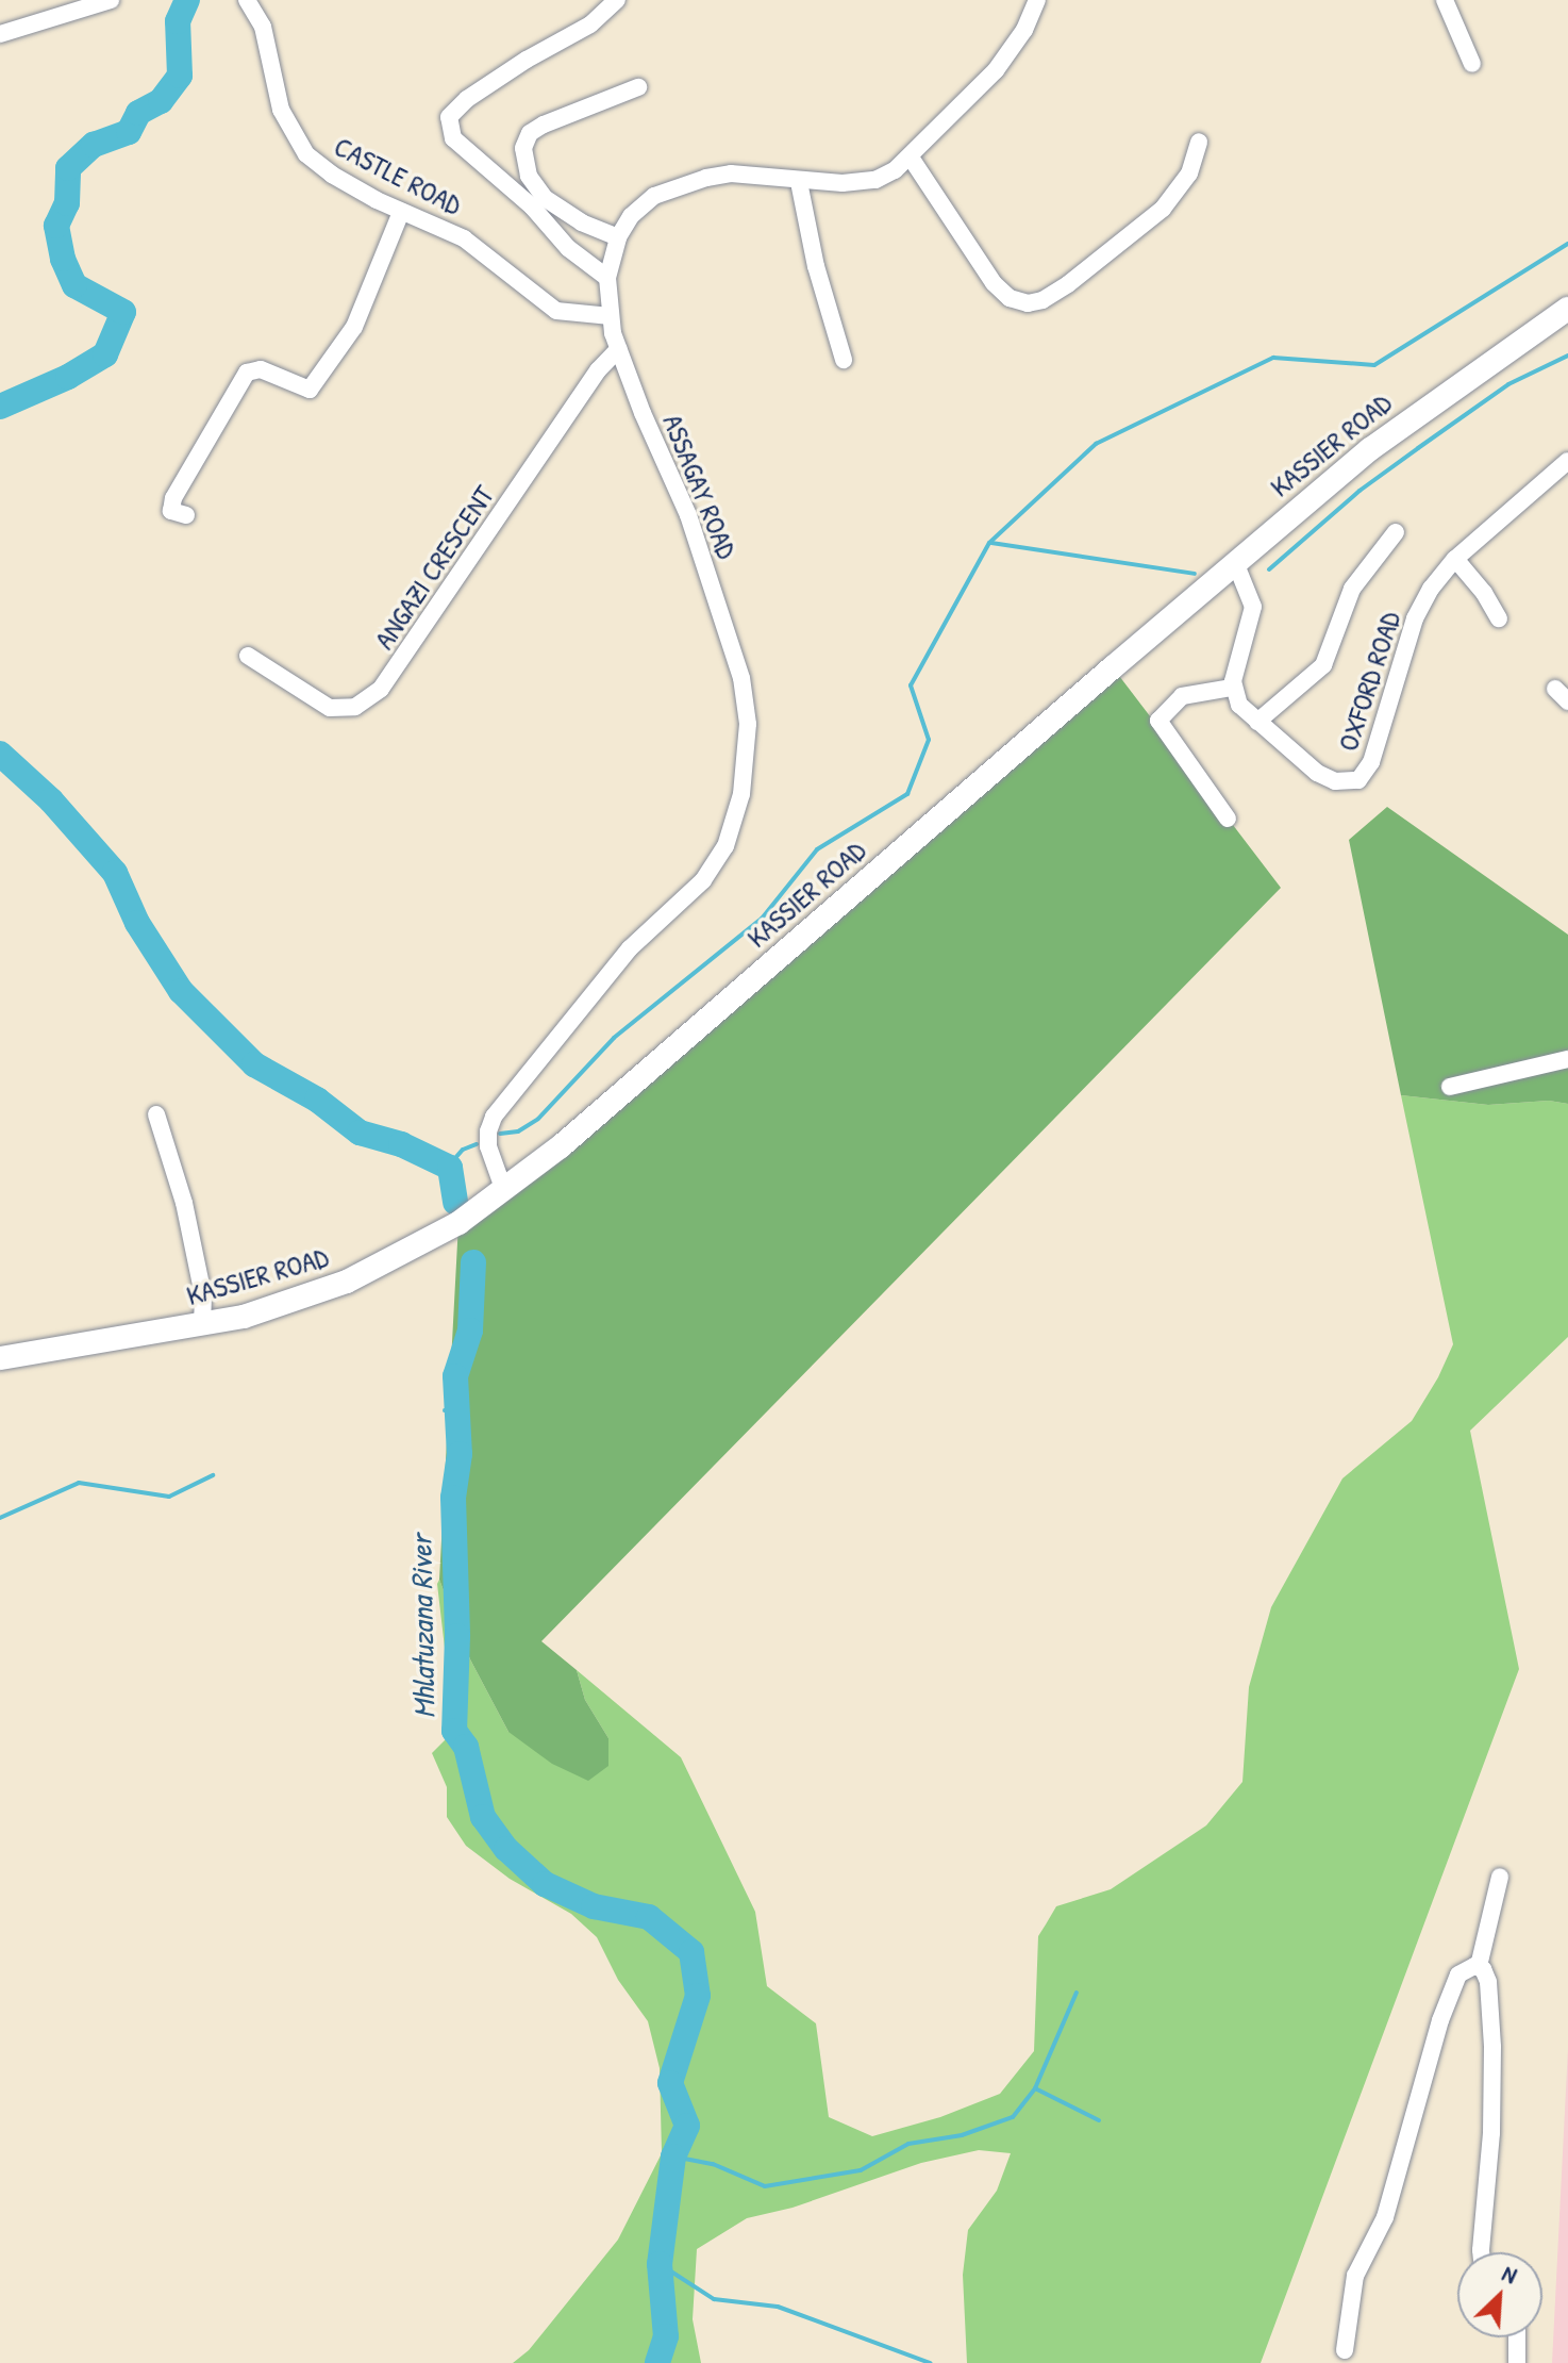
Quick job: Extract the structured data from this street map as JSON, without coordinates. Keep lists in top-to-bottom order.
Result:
{
  "streets": {
    "main road": ["KASSIER ROAD"],
    "street": [
      "CASTLE ROAD",
      "ASSAGAY ROAD",
      "ANGAZI CRESCENT",
      "OXFORD ROAD"
    ]
  },
  "crossings": [
    ["CASTLE ROAD", "ASSAGAY ROAD"],
    ["KASSIER ROAD", "ASSAGAY ROAD"],
    ["ASSAGAY ROAD", "ANGAZI CRESCENT"]
  ],
  "water": ["Mhlatuzana River"],
  "north": "top right"
}
